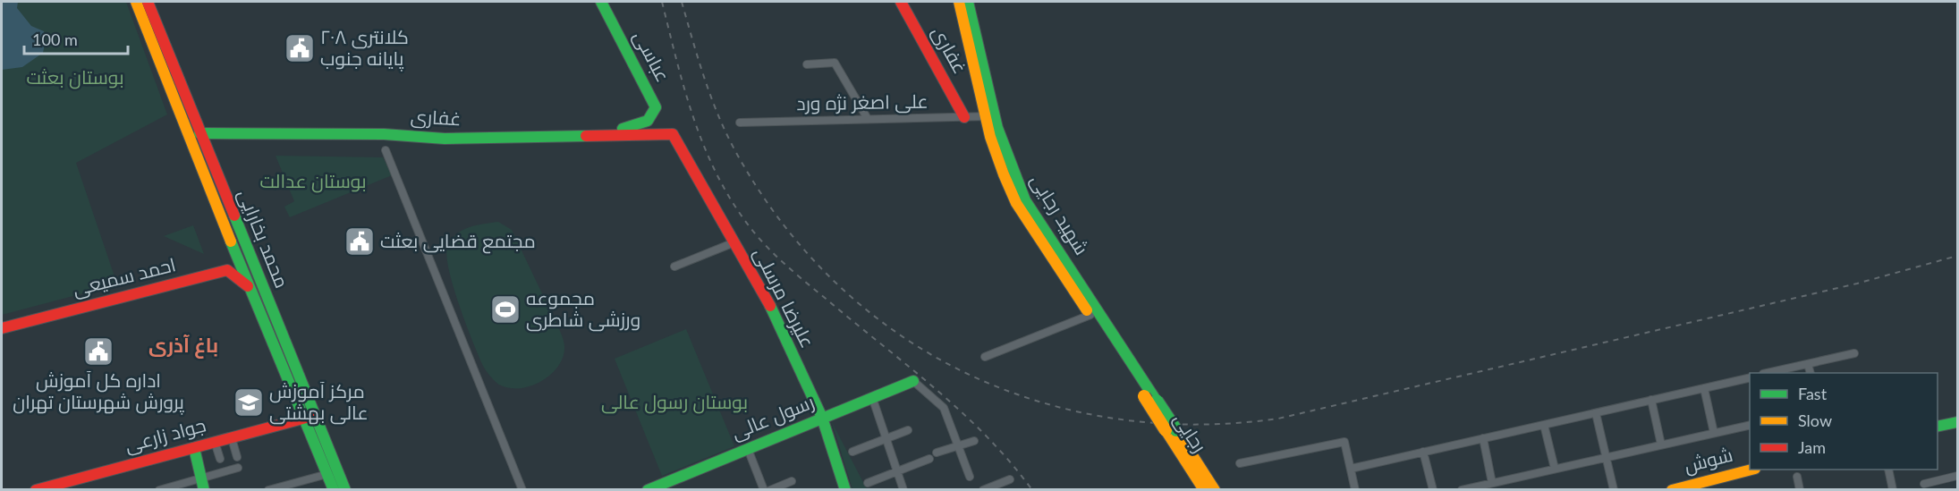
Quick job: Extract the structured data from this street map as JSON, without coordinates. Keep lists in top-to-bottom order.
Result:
{
  "streets": {
    "main road": [
      "غفاری",
      "عباسی",
      "شهید رجایی",
      "محمد بخارایی",
      "احمد سمیعی",
      "علیرضا مرسلی",
      "رسول عالی",
      "رجایی",
      "جواد زارعی",
      "شوش"
    ],
    "street": ["علی اصغر نژه ورد"]
  },
  "crossings": [
    ["غفاری", "عباسی"],
    ["غفاری", "علی اصغر نژه ورد"],
    ["غفاری", "محمد بخارایی"],
    ["غفاری", "علیرضا مرسلی"],
    ["علی اصغر نژه ورد", "شهید رجایی"],
    ["شهید رجایی", "رجایی"],
    ["محمد بخارایی", "احمد سمیعی"],
    ["محمد بخارایی", "جواد زارعی"],
    ["علیرضا مرسلی", "رسول عالی"]
  ],
  "districts": ["باغ آذری"],
  "parks": ["بوستان بعثت", "بوستان عدالت", "بوستان رسول عالی"],
  "places": {
    "public building": ["کلانتری ۲۰۸ پایانه جنوب", "مجتمع قضایی بعثت", "اداره کل آموزش پرورش شهرستان تهران"],
    "sports": ["مجموعه ورزشی شاطری"],
    "school or university": ["مرکز آموزش عالی بهشتی"]
  },
  "legend": ["Fast", "Slow", "Jam"],
  "scale_bar": "100 m"
}
